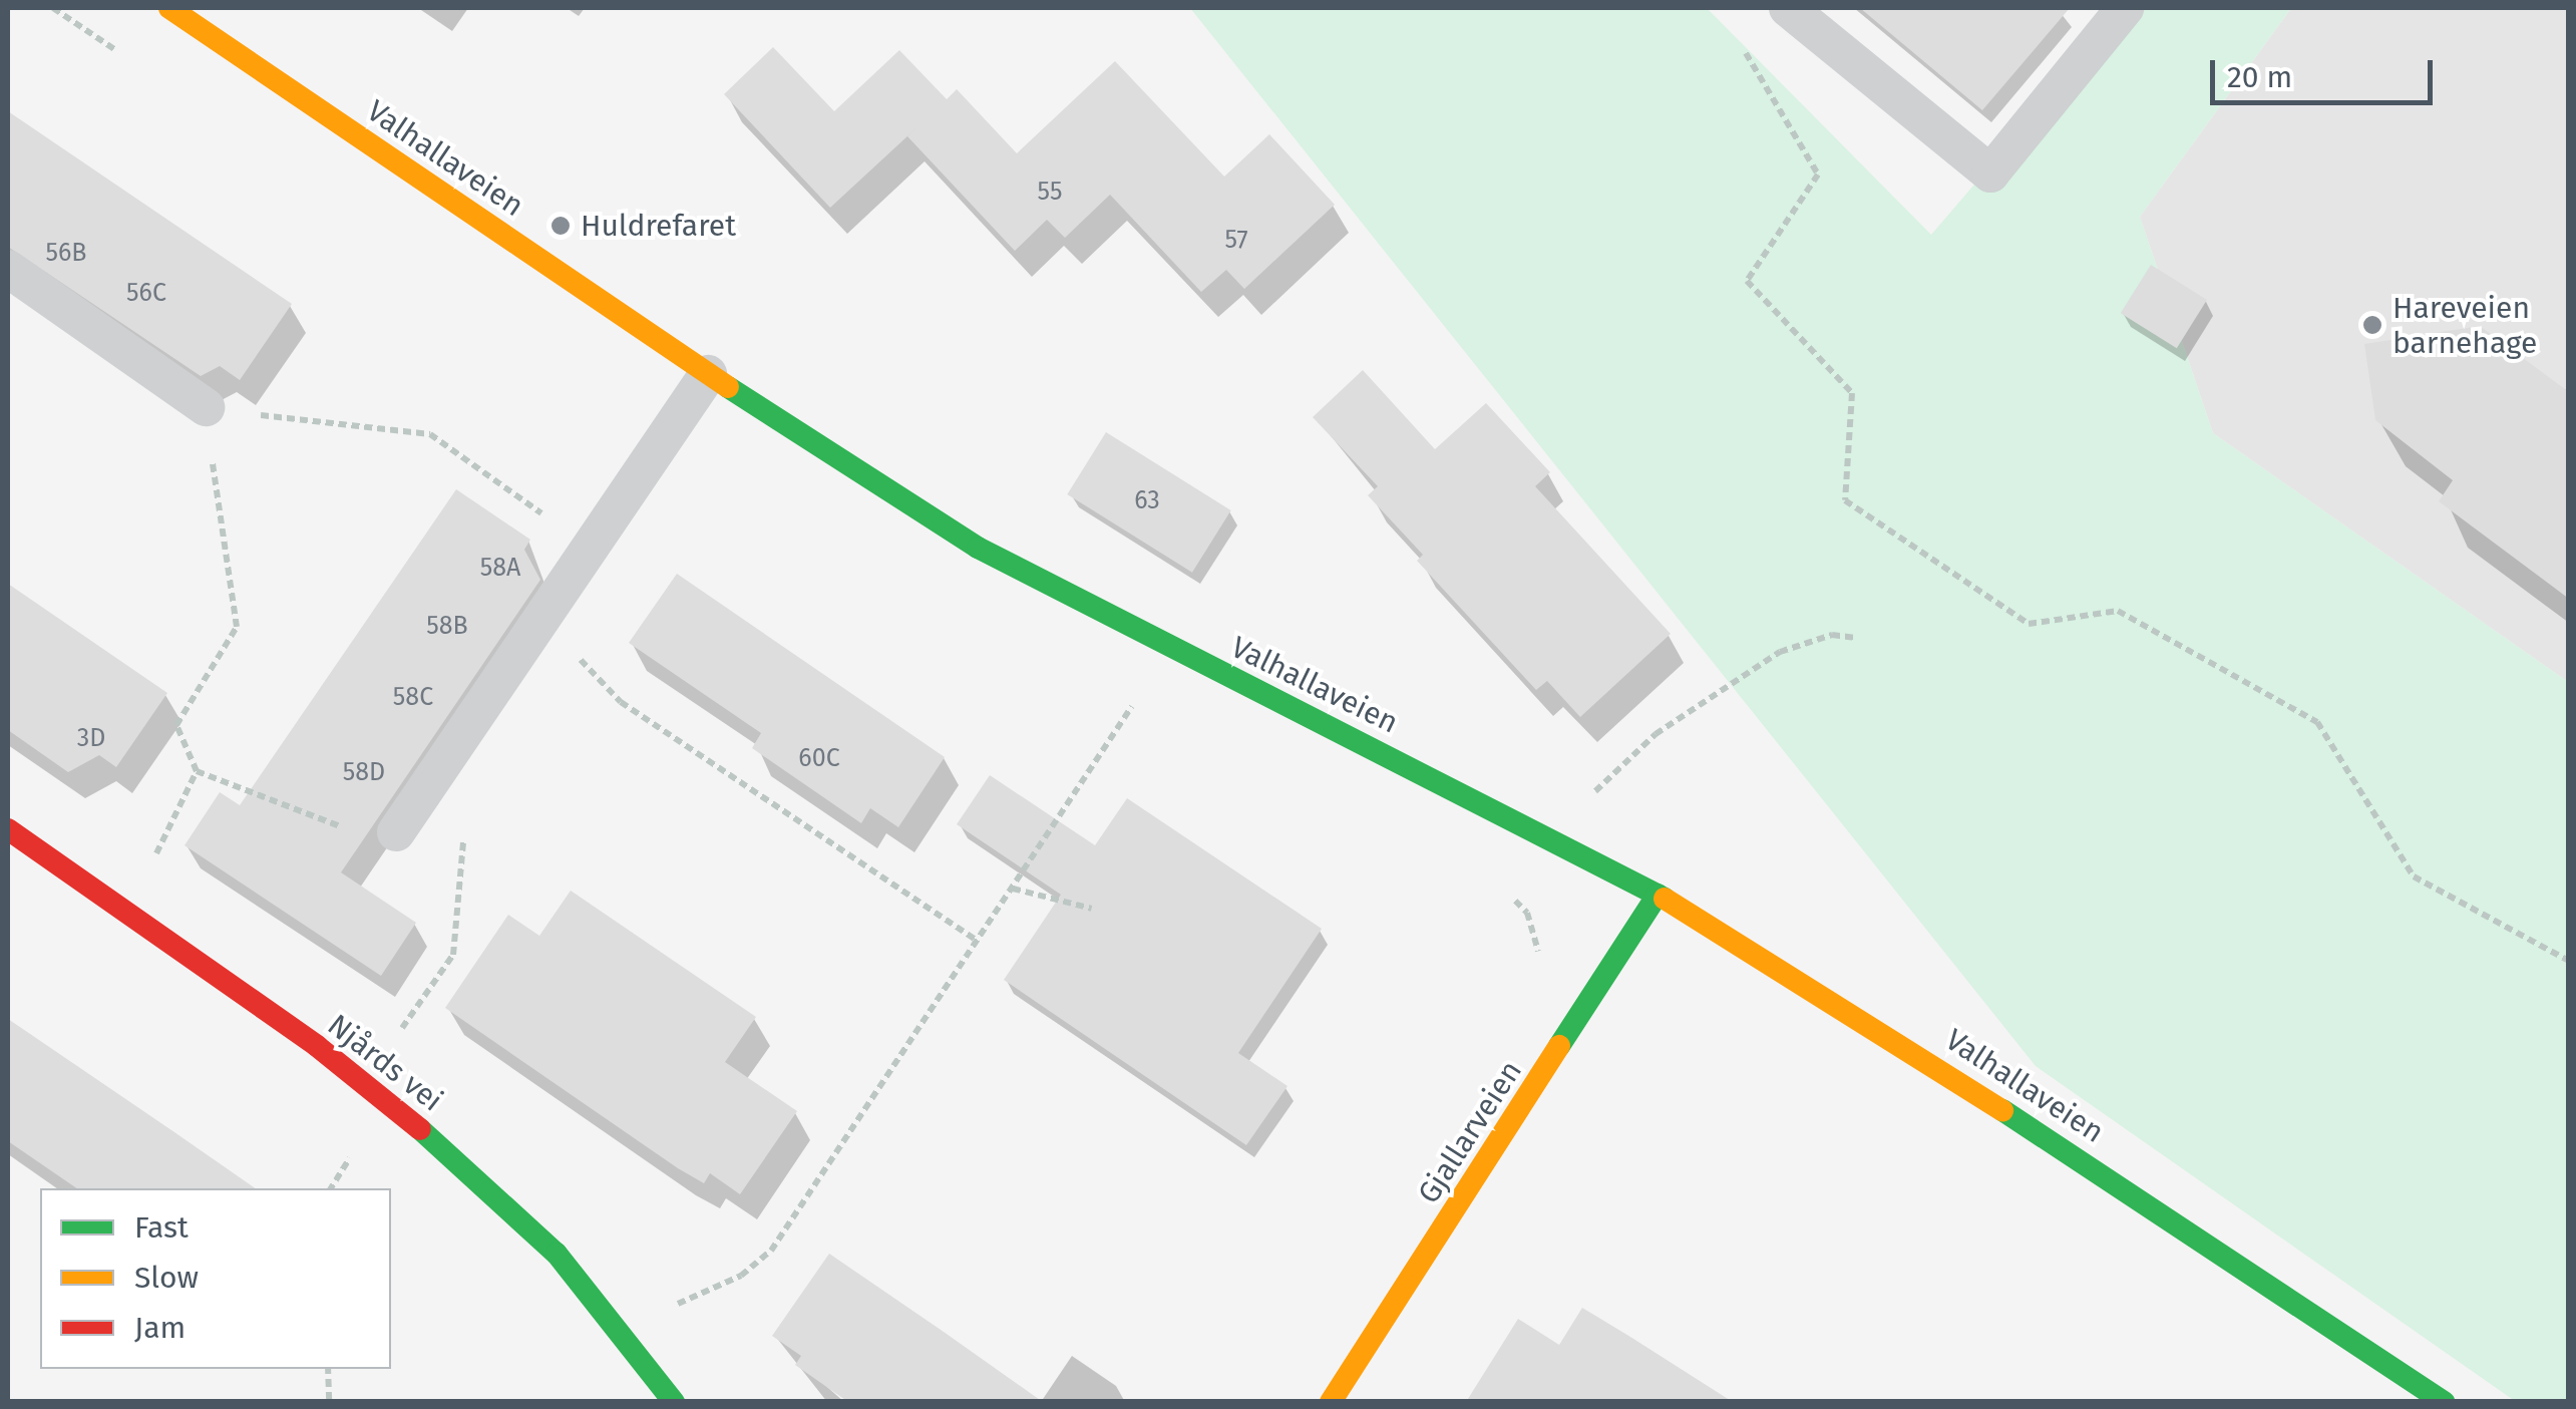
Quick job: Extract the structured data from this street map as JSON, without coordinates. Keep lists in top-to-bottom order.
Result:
{
  "streets": {
    "street": ["Valhallaveien", "Njårds vei", "Gjallarveien"]
  },
  "crossings": [
    ["Valhallaveien", "Gjallarveien"]
  ],
  "places": ["Huldrefaret", "Hareveien barnehage"],
  "house_numbers": [
    "55",
    "57",
    "56B",
    "56C",
    "63",
    "58A",
    "58B",
    "58C",
    "3D",
    "60C",
    "58D"
  ],
  "legend": ["Fast", "Slow", "Jam"],
  "scale_bar": "20 m"
}
